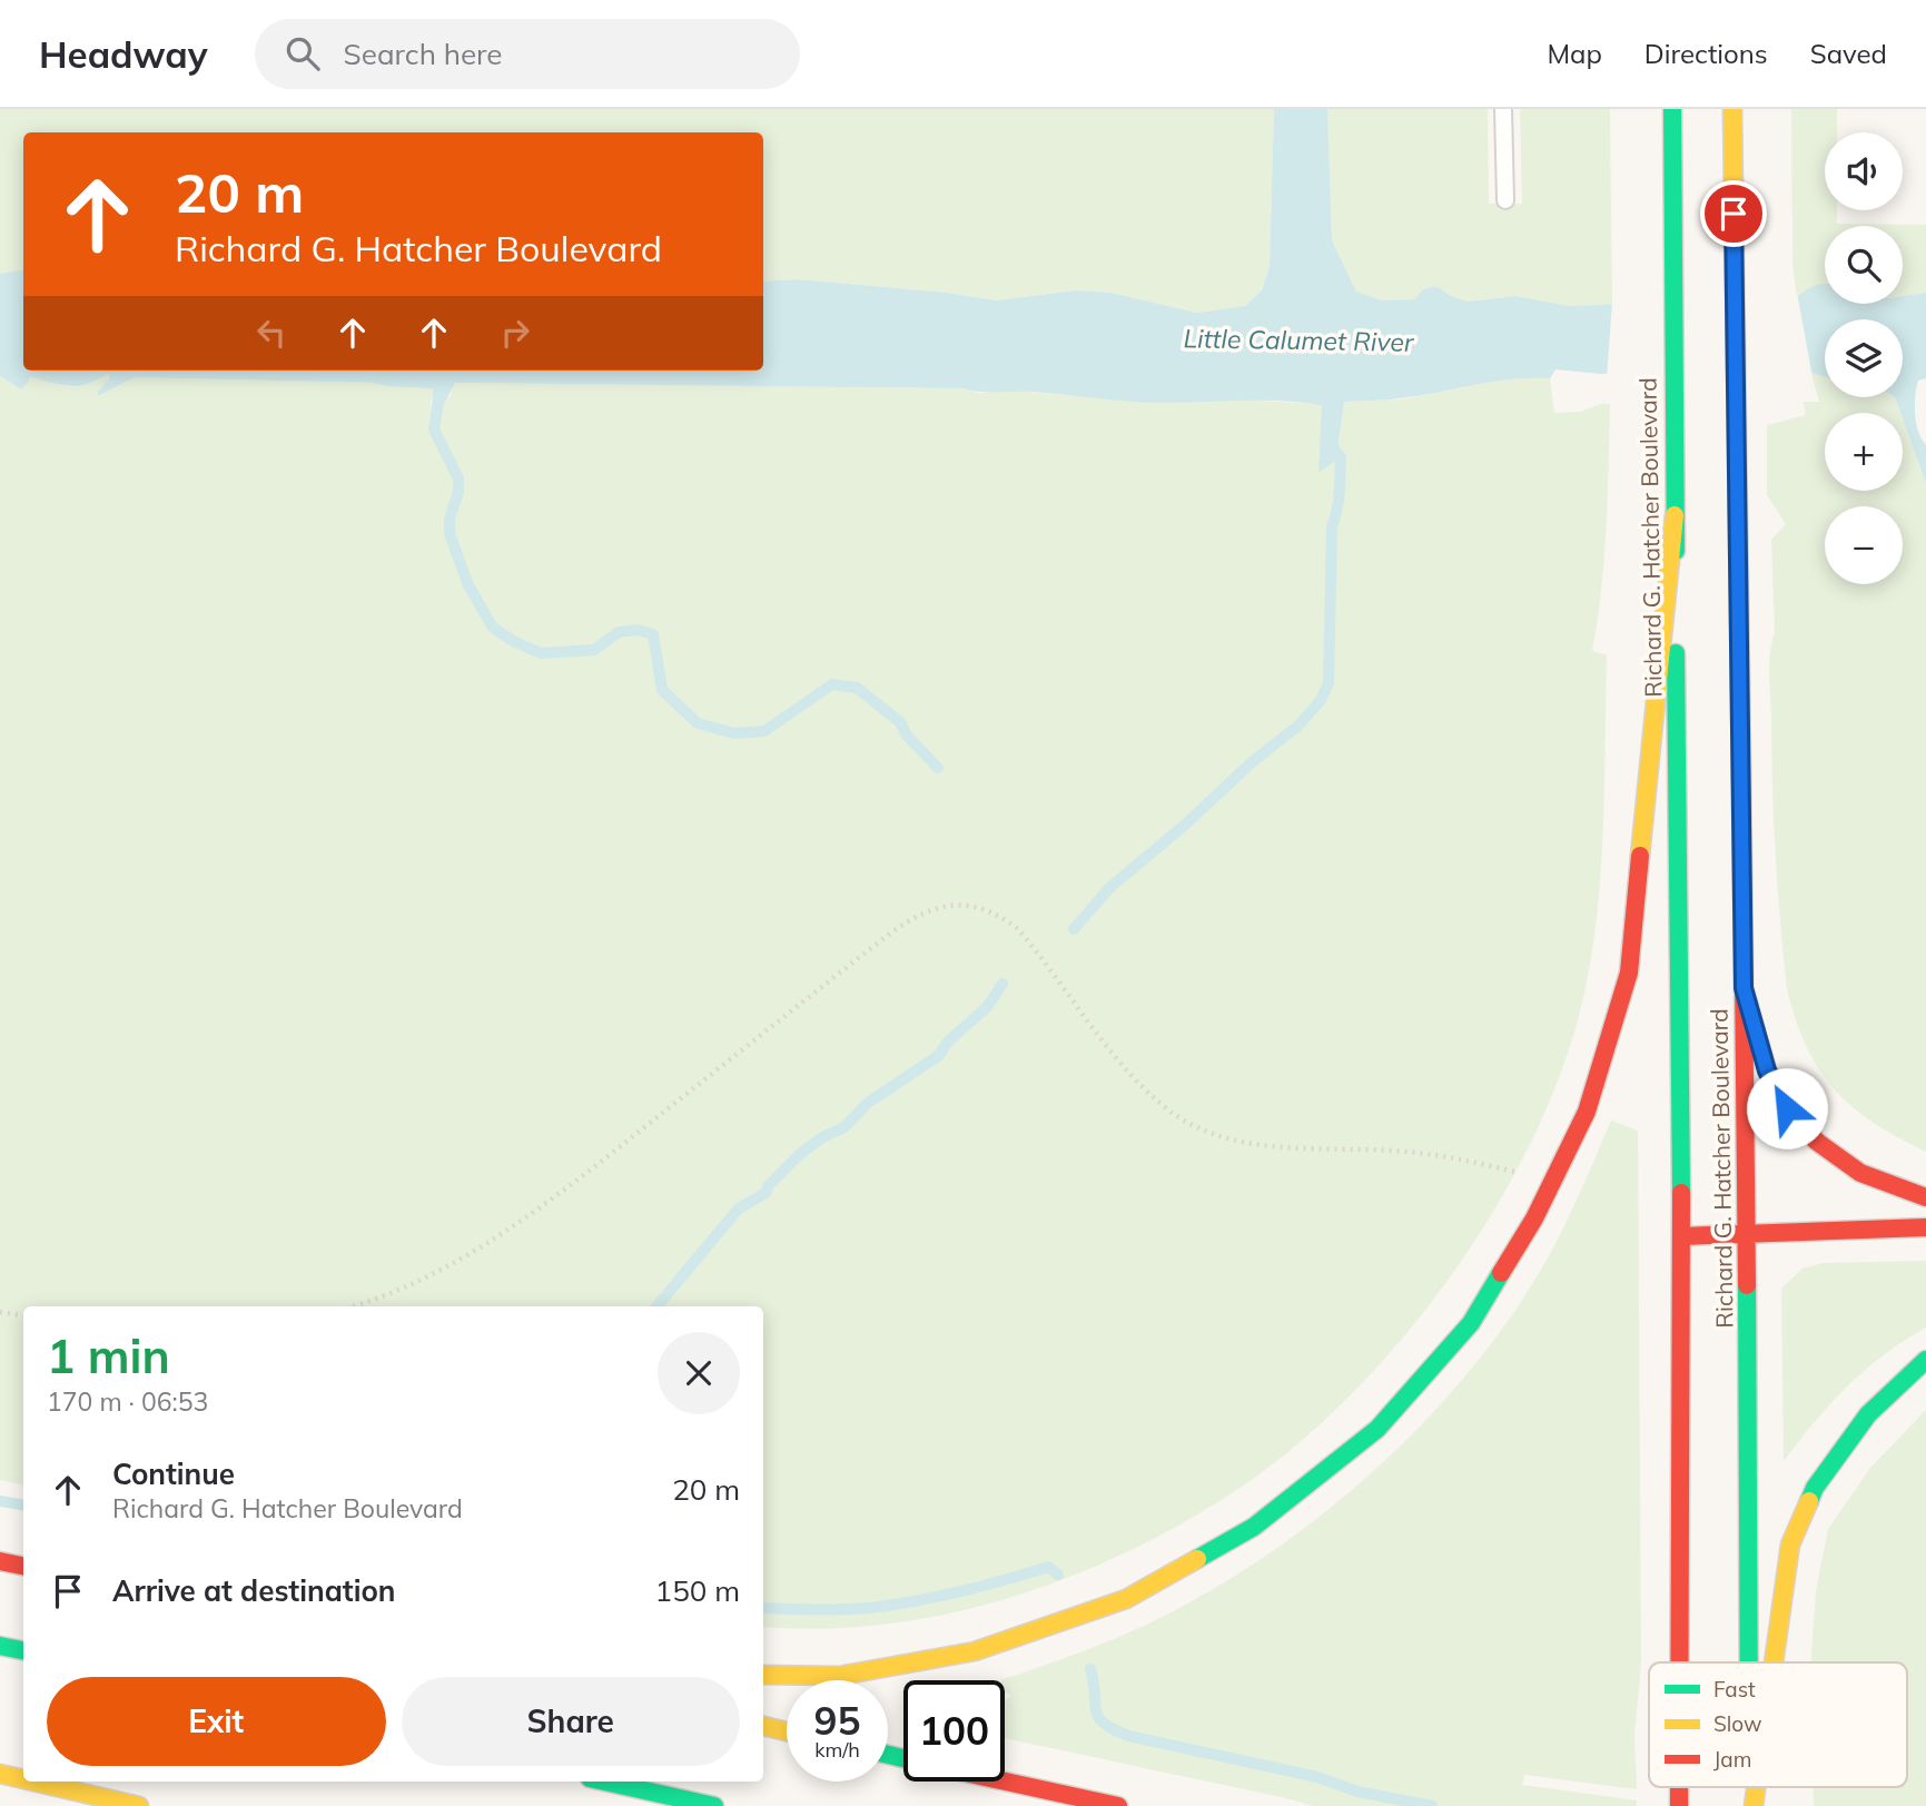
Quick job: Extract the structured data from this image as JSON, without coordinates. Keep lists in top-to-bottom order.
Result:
{
  "streets": {
    "main road": ["Richard G. Hatcher Boulevard"]
  },
  "water": ["Little Calumet River"],
  "legend": ["Fast", "Slow", "Jam"],
  "page": {
    "header": "Headway",
    "search": "Search here",
    "nav": ["Map", "Directions", "Saved"],
    "map_buttons": ["+", "−"],
    "turn": ["20 m", "Richard G. Hatcher Boulevard"],
    "heading": ["1 min", "170 m · 06:53"],
    "list": [
      {
        "name": "Continue",
        "note": "Richard G. Hatcher Boulevard",
        "value": "20 m"
      },
      {
        "name": "Arrive at destination",
        "value": "150 m"
      }
    ],
    "buttons": ["Exit", "Share"],
    "speed": "95 km/h",
    "limit": "100"
  }
}
